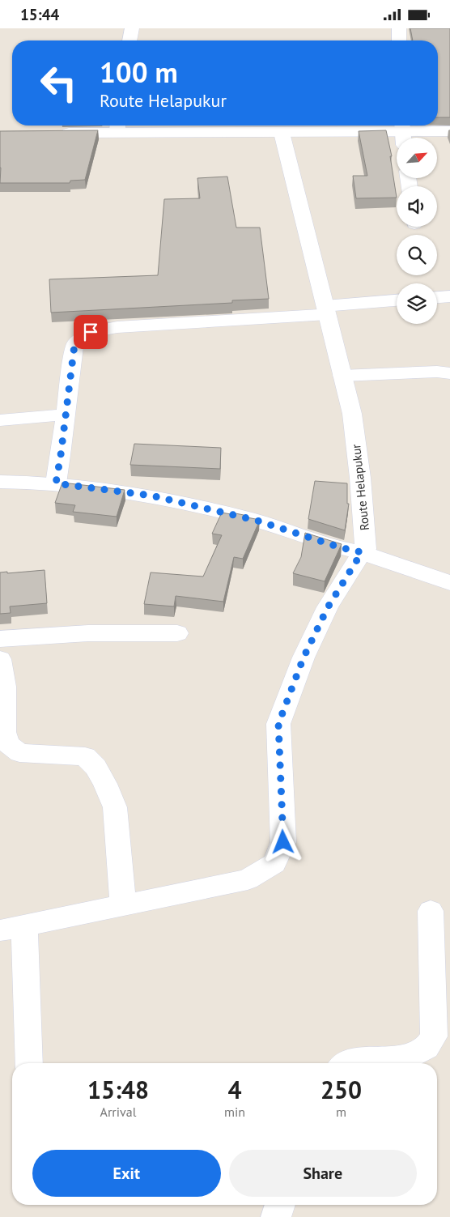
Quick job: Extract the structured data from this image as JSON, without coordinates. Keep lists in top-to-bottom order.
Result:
{
  "streets": {
    "street": ["Route Helapukur"]
  },
  "north": "top right",
  "page": {
    "status": "15:44",
    "turn": ["100 m", "Route Helapukur"],
    "eta": [
      "15:48",
      "Arrival",
      "4",
      "min",
      "250",
      "m"
    ],
    "buttons": ["Exit", "Share"]
  }
}
